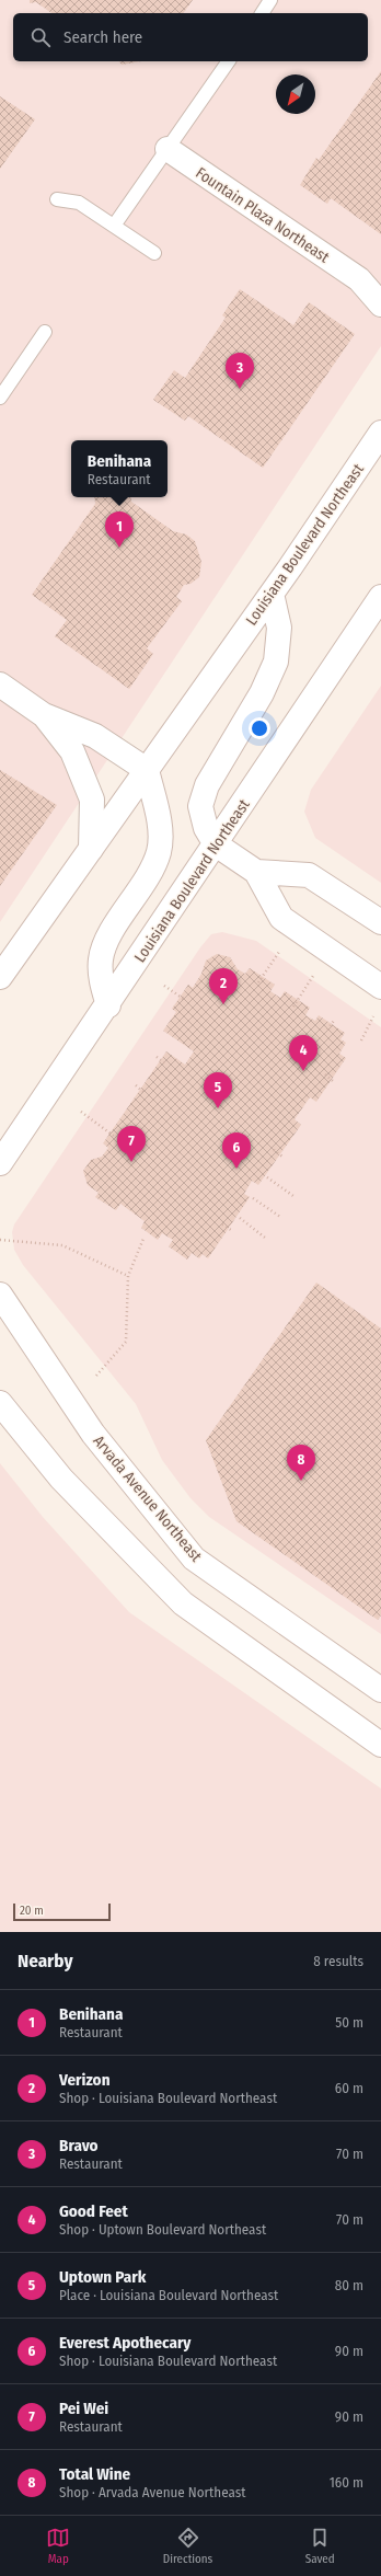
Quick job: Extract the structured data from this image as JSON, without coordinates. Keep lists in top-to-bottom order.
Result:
{
  "streets": {
    "street": ["Fountain Plaza Northeast", "Louisiana Boulevard Northeast", "Arvada Avenue Northeast"]
  },
  "scale_bar": "20 m",
  "north": "bottom left",
  "page": {
    "search": "Search here",
    "pins": [
      "3",
      "1",
      "2",
      "4",
      "5",
      "7",
      "6",
      "8"
    ],
    "popup": ["Benihana", "Restaurant"],
    "scale": "20 m",
    "heading": ["Nearby", "8 results"],
    "list": [
      {
        "mark": "1",
        "name": "Benihana",
        "note": "Restaurant",
        "value": "50 m"
      },
      {
        "mark": "2",
        "name": "Verizon",
        "note": "Shop · Louisiana Boulevard Northeast",
        "value": "60 m"
      },
      {
        "mark": "3",
        "name": "Bravo",
        "note": "Restaurant",
        "value": "70 m"
      },
      {
        "mark": "4",
        "name": "Good Feet",
        "note": "Shop · Uptown Boulevard Northeast",
        "value": "70 m"
      },
      {
        "mark": "5",
        "name": "Uptown Park",
        "note": "Place · Louisiana Boulevard Northeast",
        "value": "80 m"
      },
      {
        "mark": "6",
        "name": "Everest Apothecary",
        "note": "Shop · Louisiana Boulevard Northeast",
        "value": "90 m"
      },
      {
        "mark": "7",
        "name": "Pei Wei",
        "note": "Restaurant",
        "value": "90 m"
      },
      {
        "mark": "8",
        "name": "Total Wine",
        "note": "Shop · Arvada Avenue Northeast",
        "value": "160 m"
      }
    ],
    "nav": ["Map", "Directions", "Saved"]
  }
}
